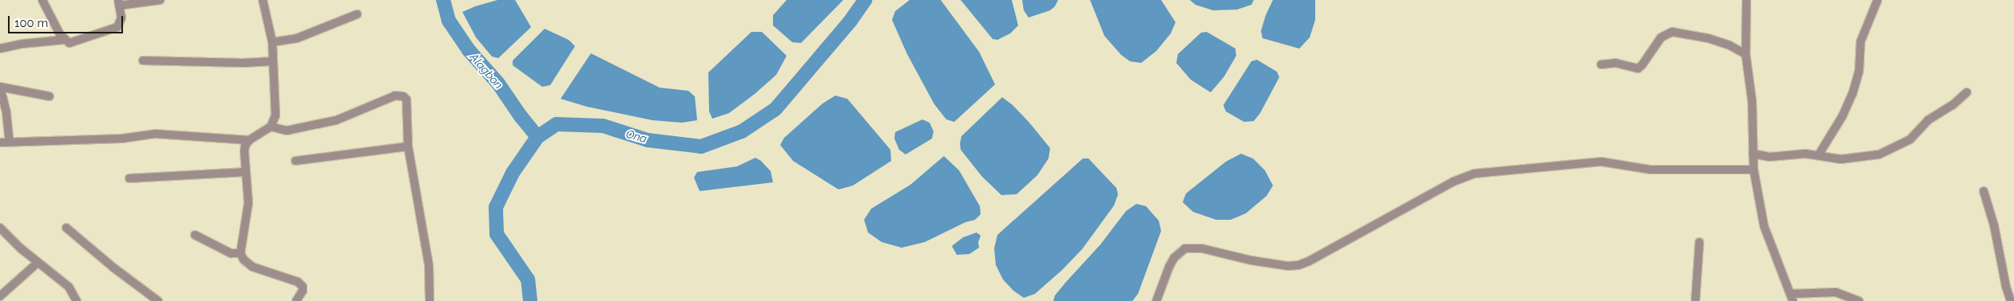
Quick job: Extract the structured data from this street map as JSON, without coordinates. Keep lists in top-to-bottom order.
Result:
{
  "water": ["Alagbon", "Ona"],
  "scale_bar": "100 m"
}
